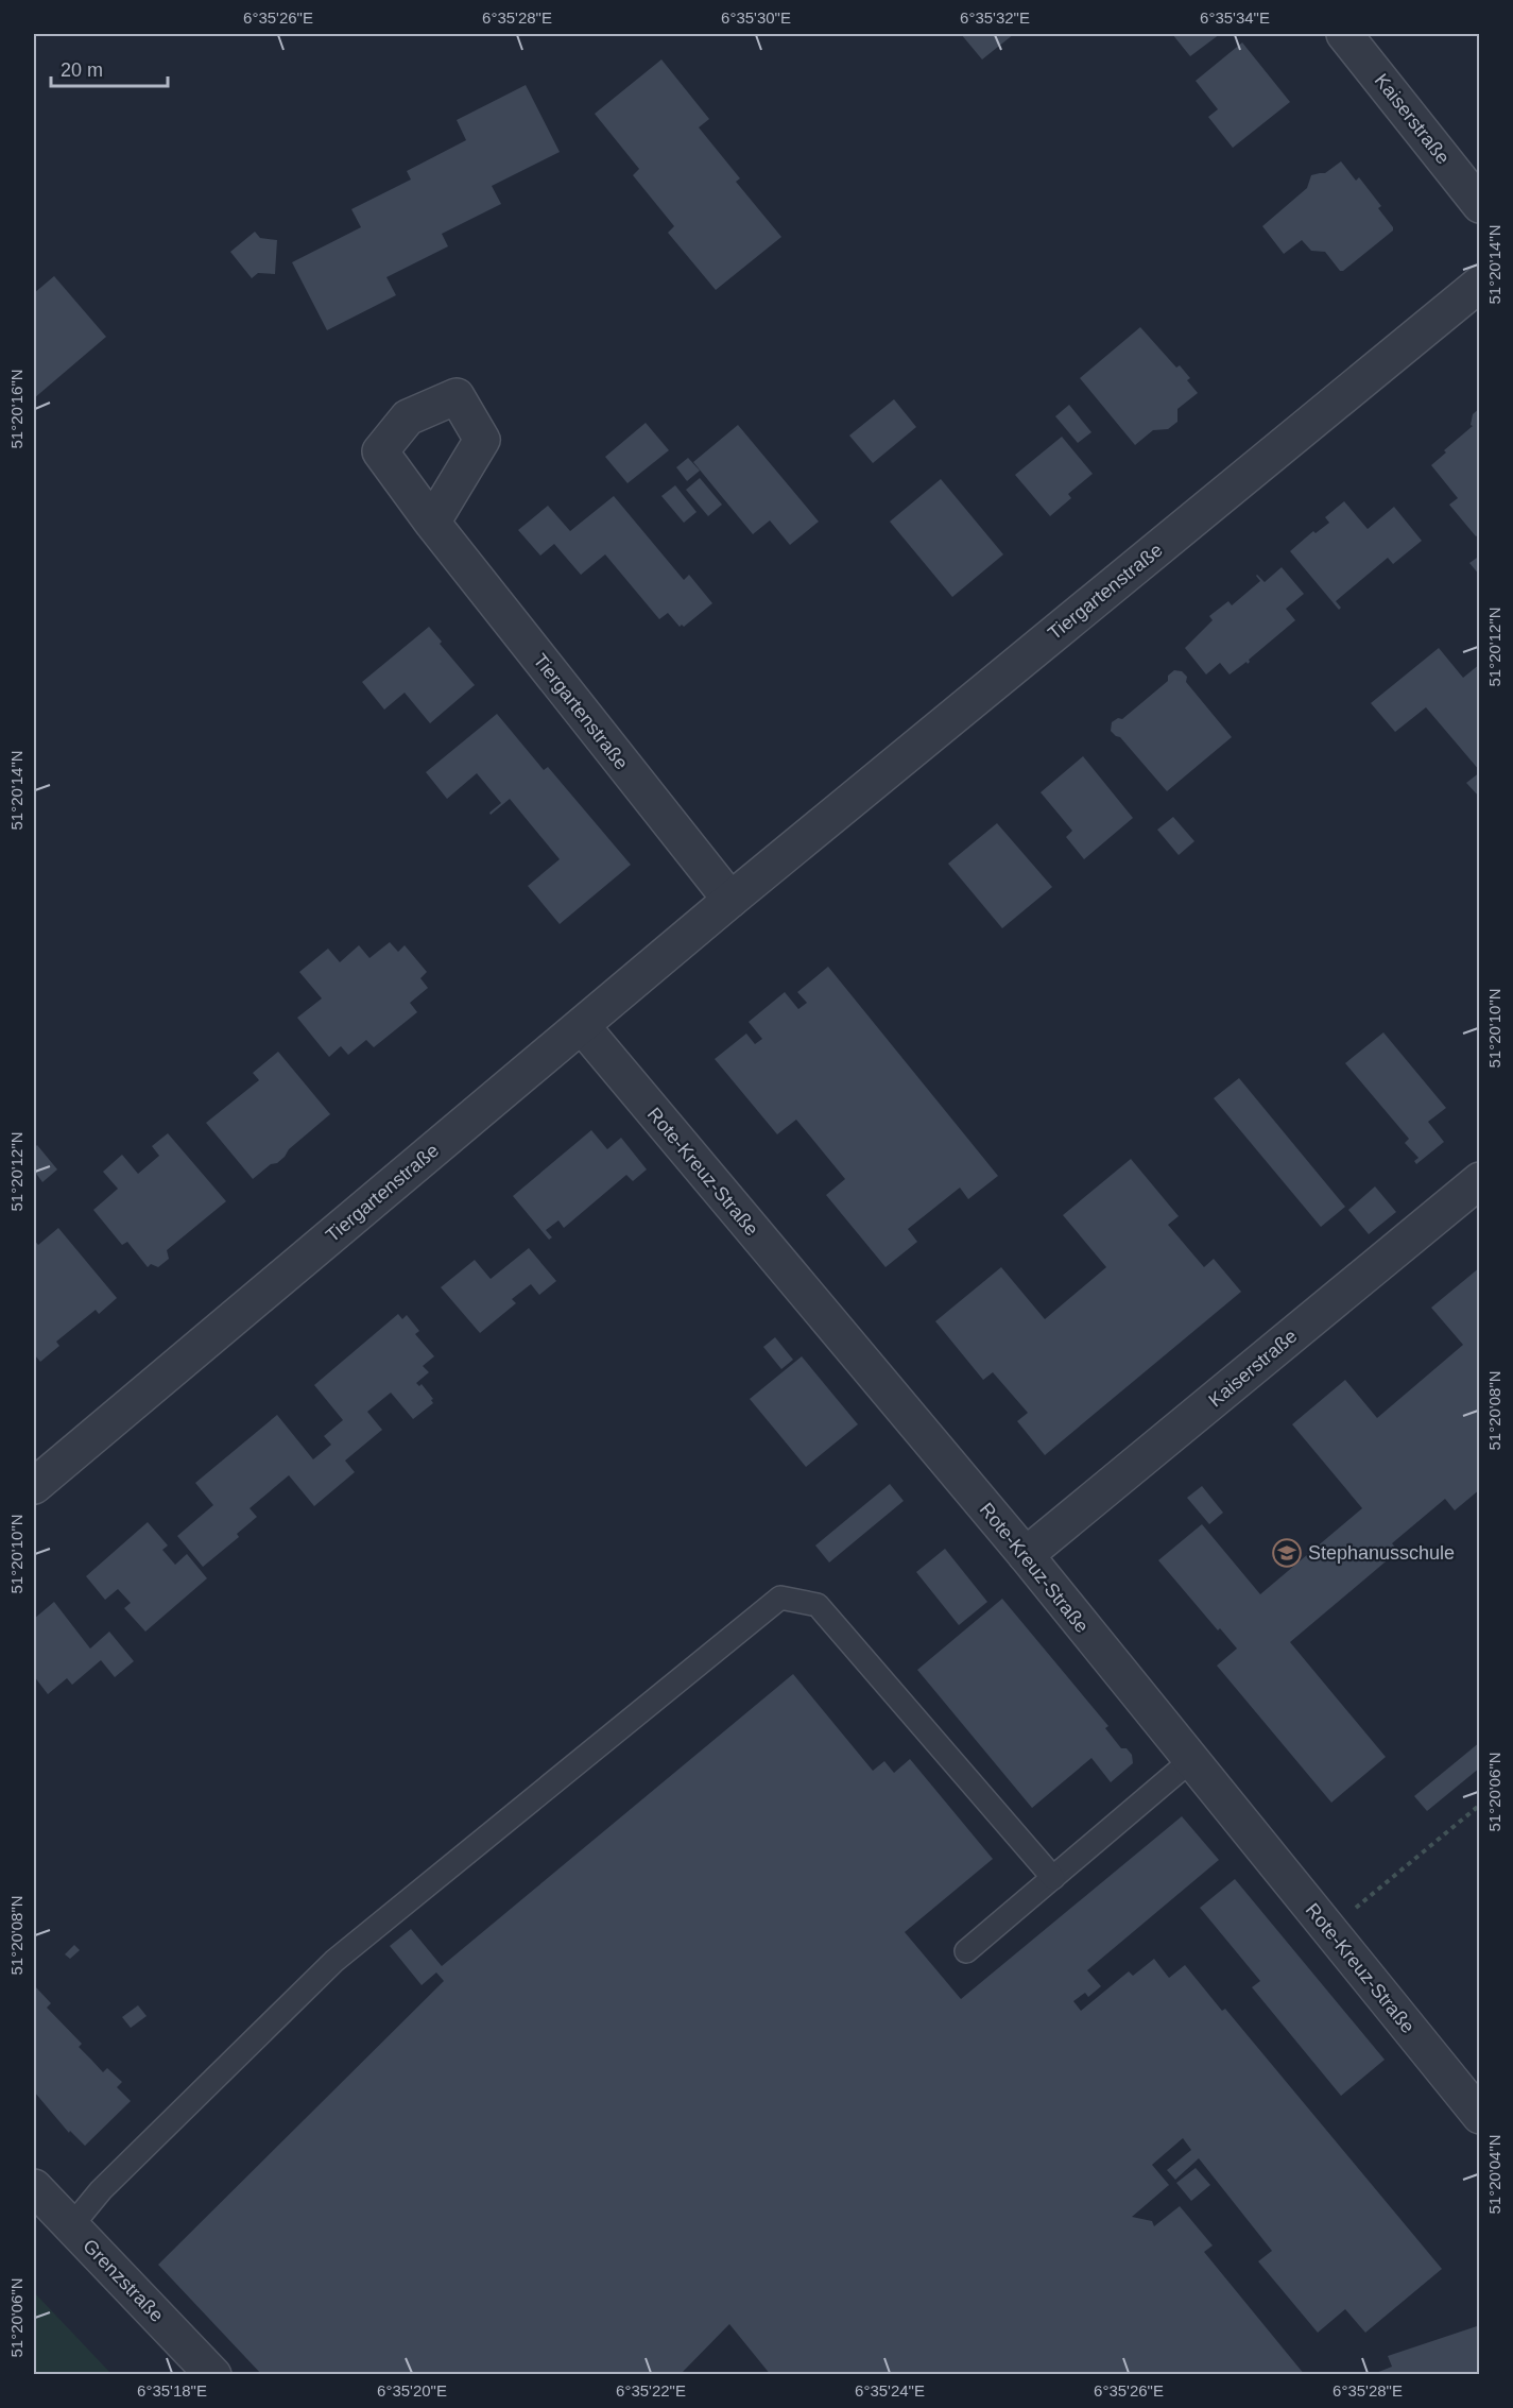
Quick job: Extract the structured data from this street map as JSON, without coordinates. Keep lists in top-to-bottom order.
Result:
{
  "streets": {
    "street": [
      "Kaiserstraße",
      "Tiergartenstraße",
      "Rote-Kreuz-Straße",
      "Grenzstraße"
    ]
  },
  "crossings": [
    ["Kaiserstraße", "Rote-Kreuz-Straße"],
    ["Tiergartenstraße", "Rote-Kreuz-Straße"]
  ],
  "places": {
    "school or university": ["Stephanusschule"]
  },
  "scale_bar": "20 m",
  "coordinates": [
    "6°35'26\"E",
    "6°35'28\"E",
    "6°35'30\"E",
    "6°35'32\"E",
    "6°35'34\"E",
    "51°20'14\"N",
    "51°20'16\"N",
    "51°20'12\"N",
    "51°20'10\"N",
    "51°20'08\"N",
    "51°20'06\"N",
    "51°20'04\"N",
    "6°35'18\"E",
    "6°35'20\"E",
    "6°35'22\"E",
    "6°35'24\"E"
  ]
}
